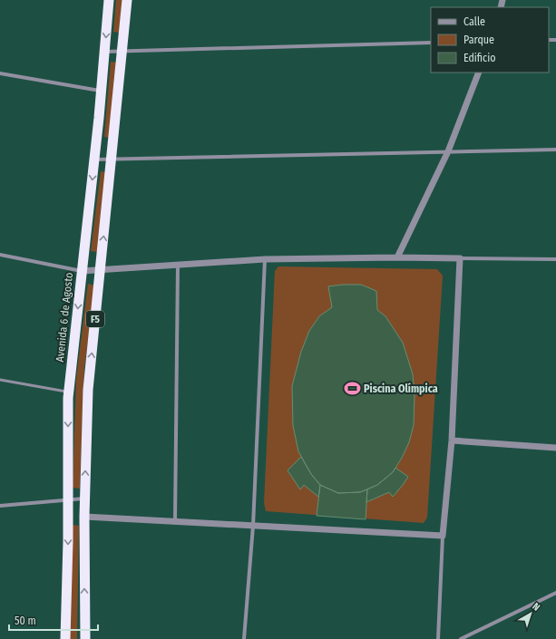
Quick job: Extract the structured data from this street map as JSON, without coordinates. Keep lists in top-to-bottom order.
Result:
{
  "streets": {
    "highway": ["Avenida 6 de Agosto", "F5"]
  },
  "places": {
    "sports": ["Piscina Olímpica"]
  },
  "legend": ["Calle", "Parque", "Edificio"],
  "scale_bar": "50 m",
  "north": "top right"
}
